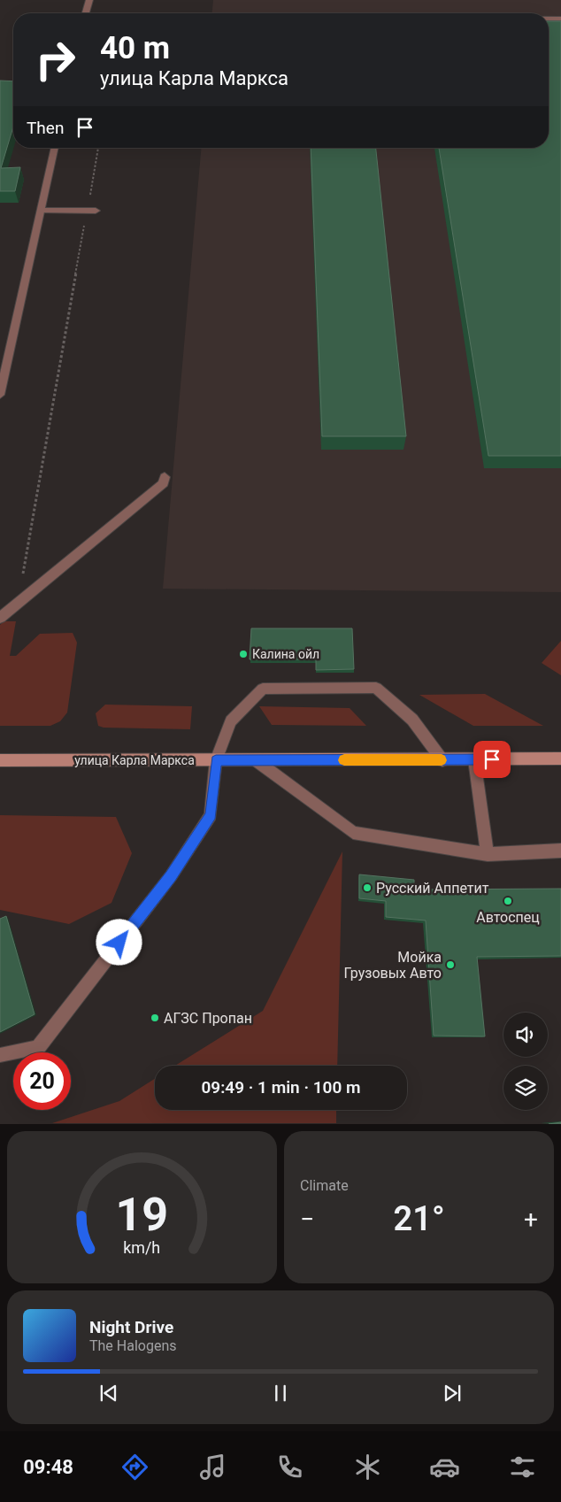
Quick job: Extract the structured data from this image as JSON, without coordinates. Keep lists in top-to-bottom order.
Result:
{
  "streets": {
    "main road": ["улица Карла Маркса"]
  },
  "places": [
    "Калина ойл",
    "Русский Аппетит",
    "Автоспец",
    "Мойка Грузовых Авто",
    "АГЗС Пропан"
  ],
  "page": {
    "turn": ["40 m", "улица Карла Маркса"],
    "then": "Then",
    "limit": "20",
    "trip": "09:49 · 1 min · 100 m",
    "tile": "Climate",
    "heat": ["−", "21°", "+"],
    "song": ["Night Drive", "The Halogens"],
    "tabs": "09:48",
    "gauge": ["19", "km/h"]
  }
}
